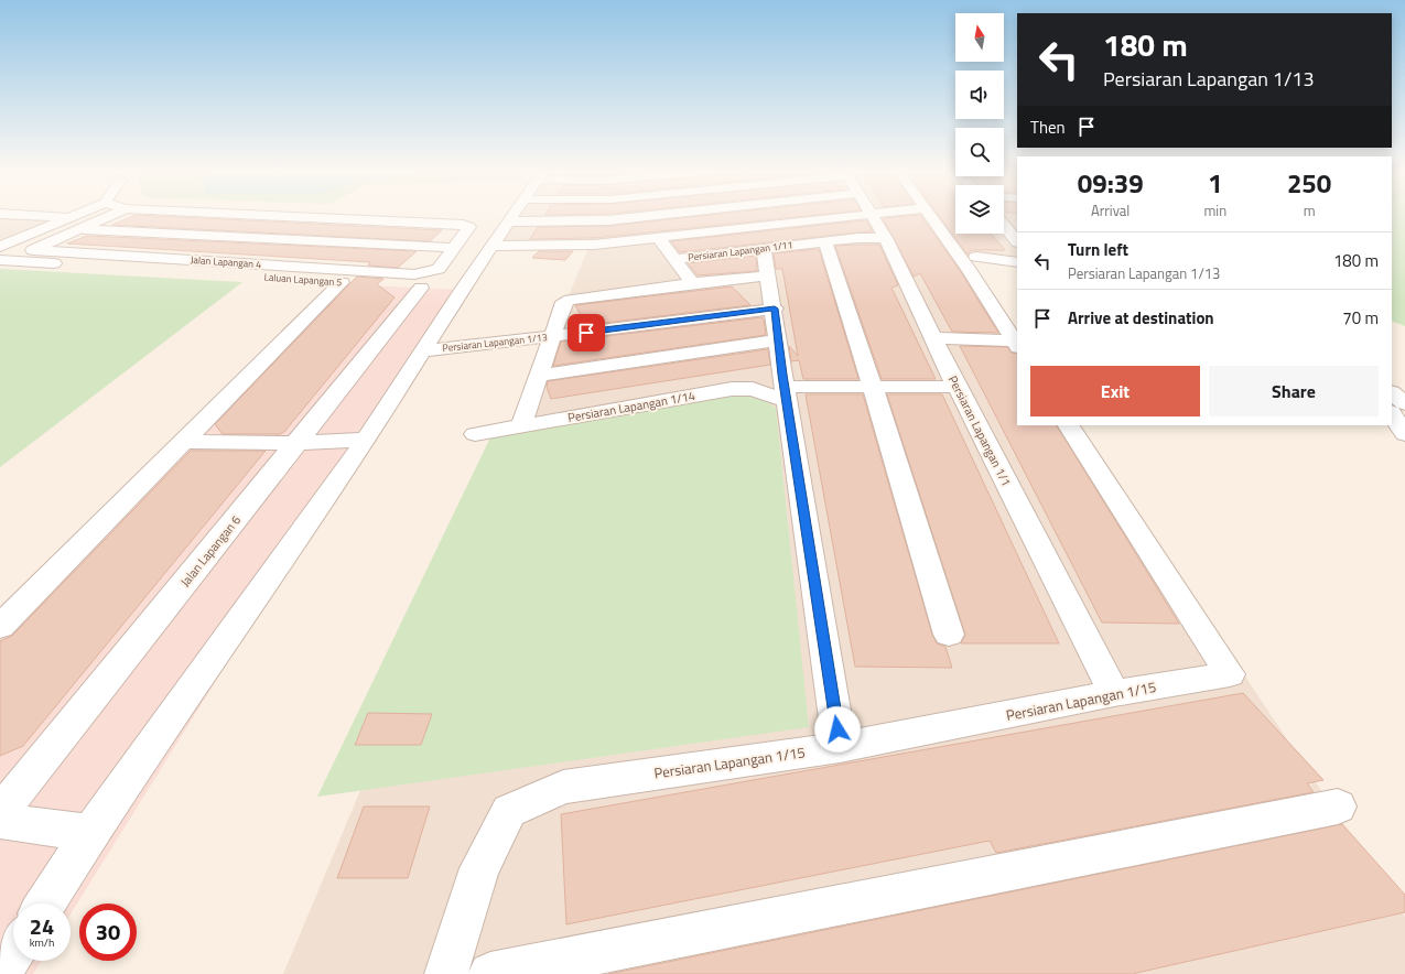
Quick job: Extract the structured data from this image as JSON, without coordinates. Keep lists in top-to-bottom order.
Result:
{
  "streets": {
    "street": [
      "Persiaran Lapangan 1/11",
      "Jalan Lapangan 4",
      "Laluan Lapangan 5",
      "Persiaran Lapangan 1/13",
      "Persiaran Lapangan 1/14",
      "Persiaran Lapangan 1/1",
      "Jalan Lapangan 6",
      "Persiaran Lapangan 1/15"
    ]
  },
  "crossings": [
    ["Persiaran Lapangan 1/11", "Persiaran Lapangan 1/1"],
    ["Jalan Lapangan 4", "Laluan Lapangan 5"],
    ["Jalan Lapangan 4", "Jalan Lapangan 6"],
    ["Laluan Lapangan 5", "Jalan Lapangan 6"],
    ["Persiaran Lapangan 1/14", "Persiaran Lapangan 1/1"],
    ["Persiaran Lapangan 1/1", "Persiaran Lapangan 1/15"]
  ],
  "north": "top",
  "page": {
    "turn": ["180 m", "Persiaran Lapangan 1/13"],
    "then": "Then",
    "eta": [
      "09:39",
      "Arrival",
      "1",
      "min",
      "250",
      "m"
    ],
    "list": [
      {
        "name": "Turn left",
        "note": "Persiaran Lapangan 1/13",
        "value": "180 m"
      },
      {
        "name": "Arrive at destination",
        "value": "70 m"
      }
    ],
    "buttons": ["Exit", "Share"],
    "speed": "24 km/h",
    "limit": "30"
  }
}
